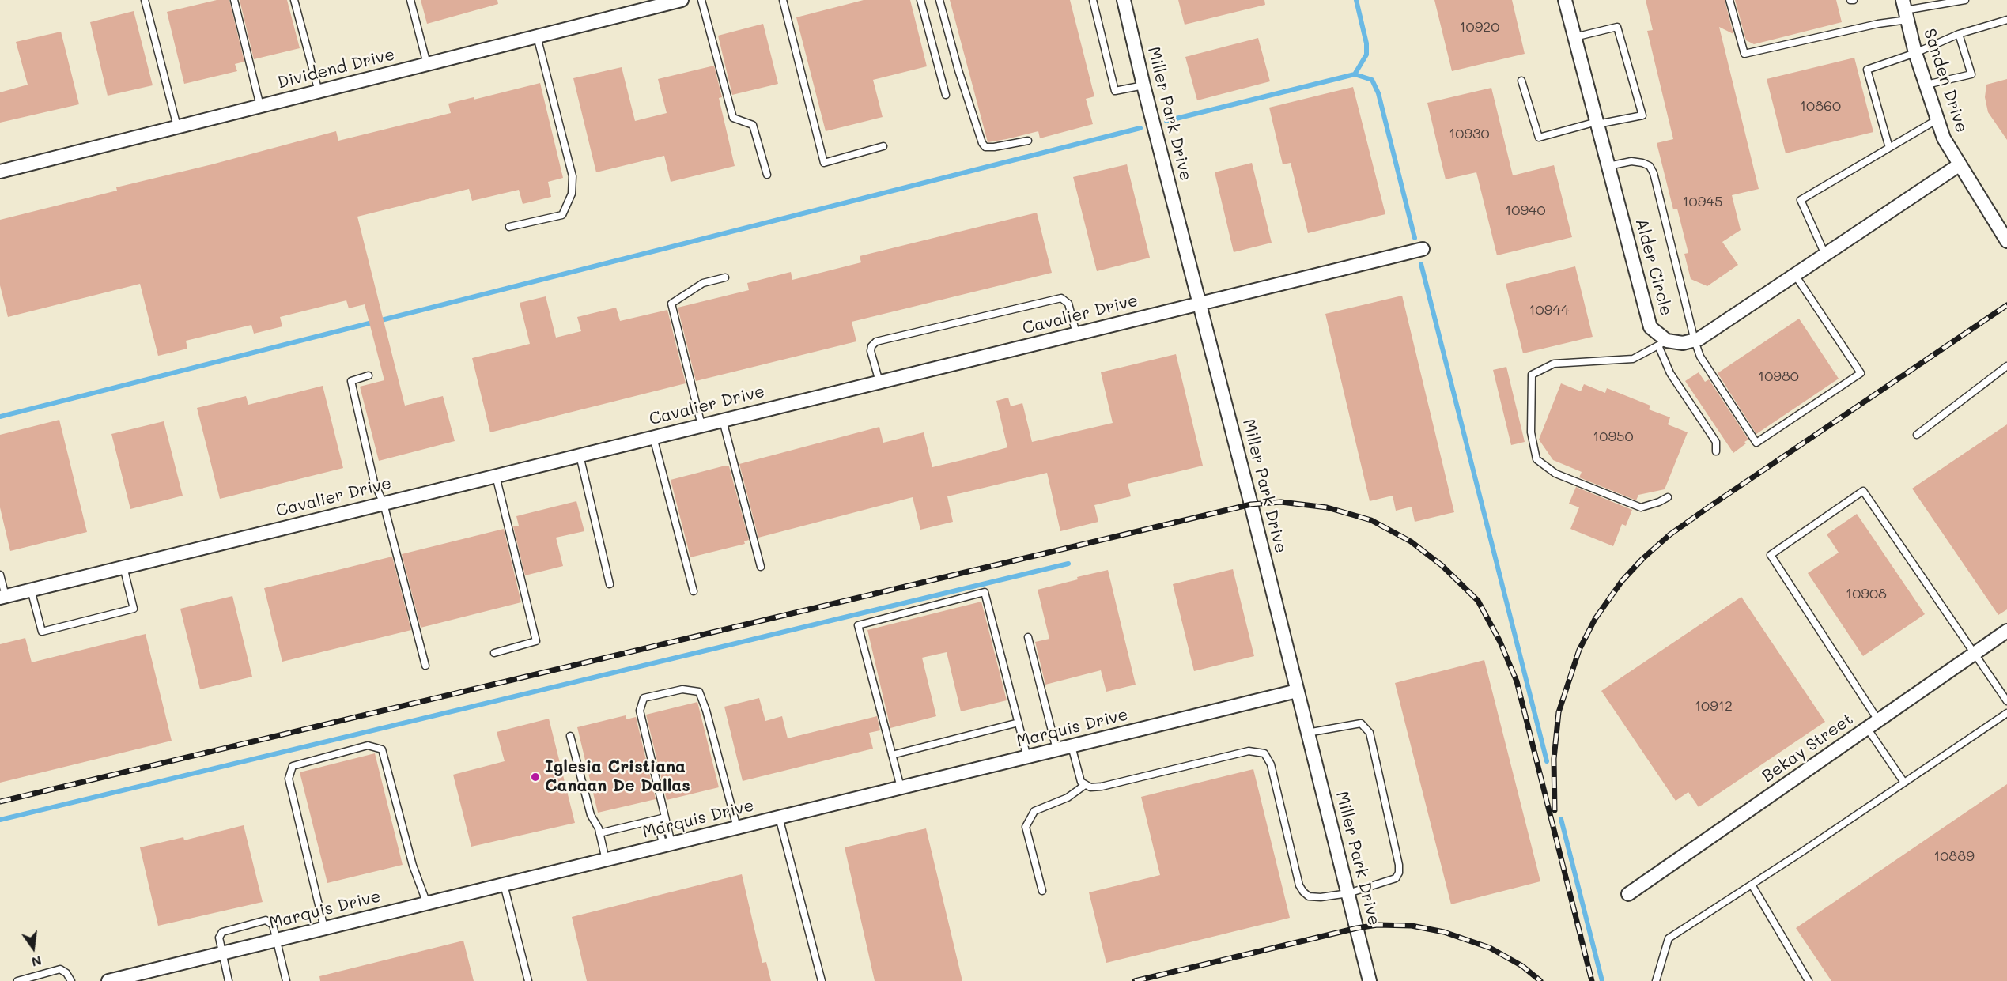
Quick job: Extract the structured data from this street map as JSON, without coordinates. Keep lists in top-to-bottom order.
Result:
{
  "streets": {
    "street": [
      "Dividend Drive",
      "Sanden Drive",
      "Miller Park Drive",
      "Alder Circle",
      "Cavalier Drive",
      "Marquis Drive",
      "Bekay Street"
    ]
  },
  "crossings": [
    ["Sanden Drive", "Alder Circle"],
    ["Miller Park Drive", "Cavalier Drive"],
    ["Miller Park Drive", "Marquis Drive"]
  ],
  "places": ["Iglesia Cristiana Canaan De Dallas"],
  "house_numbers": [
    "10920",
    "10860",
    "10930",
    "10945",
    "10940",
    "10944",
    "10980",
    "10950",
    "10908",
    "10912",
    "10889"
  ],
  "north": "bottom"
}
